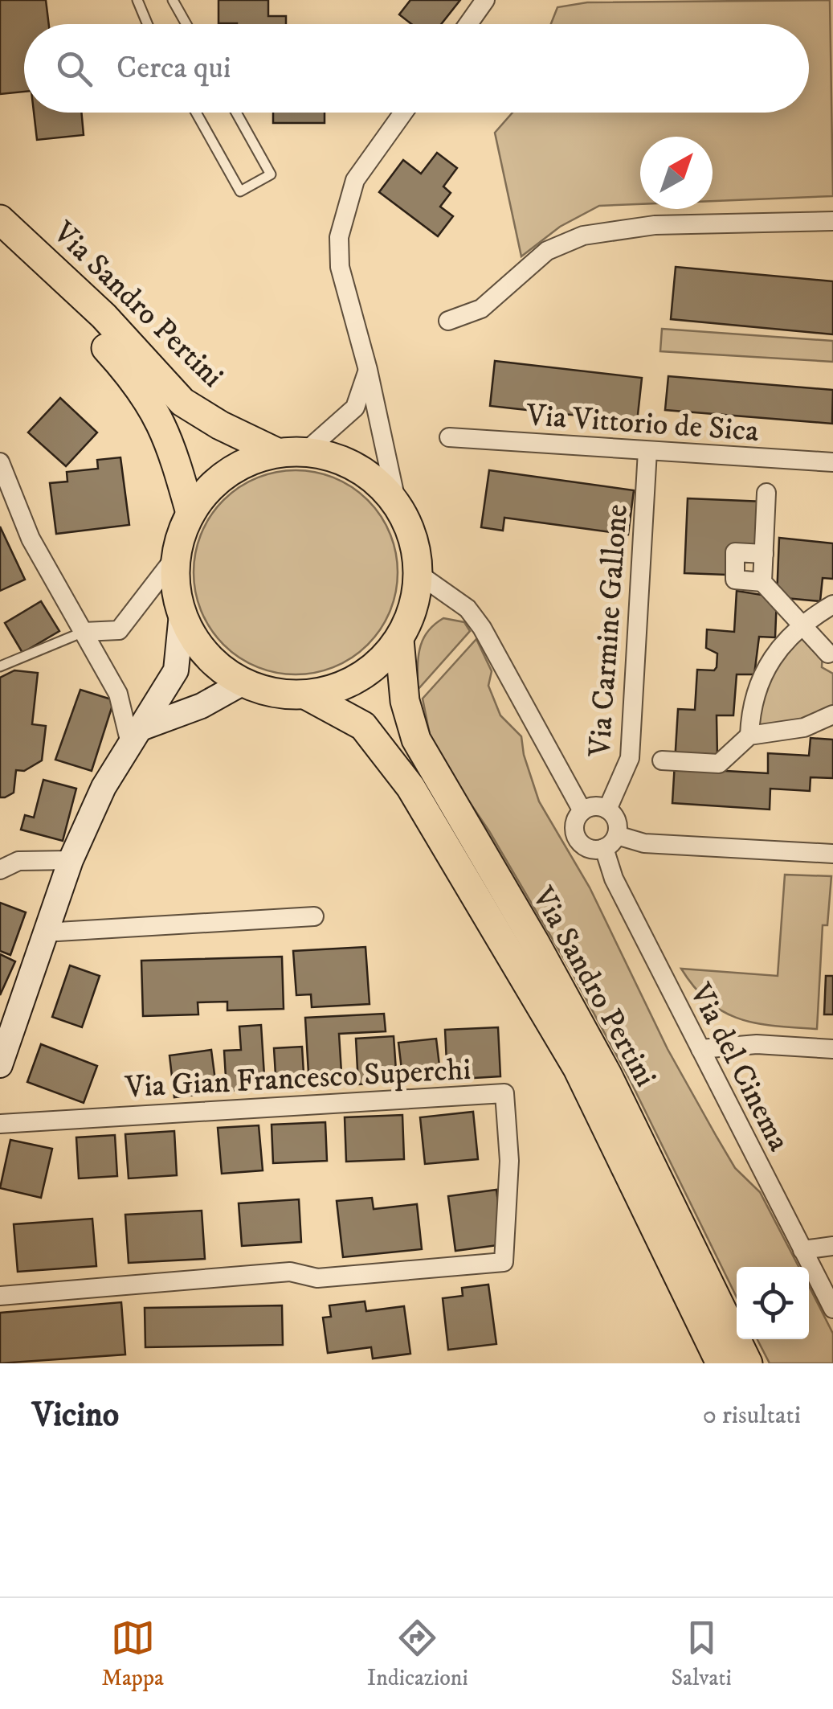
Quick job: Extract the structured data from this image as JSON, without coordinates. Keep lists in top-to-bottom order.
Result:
{
  "streets": {
    "main road": ["Via Sandro Pertini"],
    "street": [
      "Via Vittorio de Sica",
      "Via Carmine Gallone",
      "Via del Cinema",
      "Via Gian Francesco Superchi"
    ]
  },
  "crossings": [
    ["Via Vittorio de Sica", "Via Carmine Gallone"],
    ["Via Carmine Gallone", "Via del Cinema"]
  ],
  "north": "top right",
  "page": {
    "search": "Cerca qui",
    "heading": ["Vicino", "0 risultati"],
    "nav": ["Mappa", "Indicazioni", "Salvati"]
  }
}
